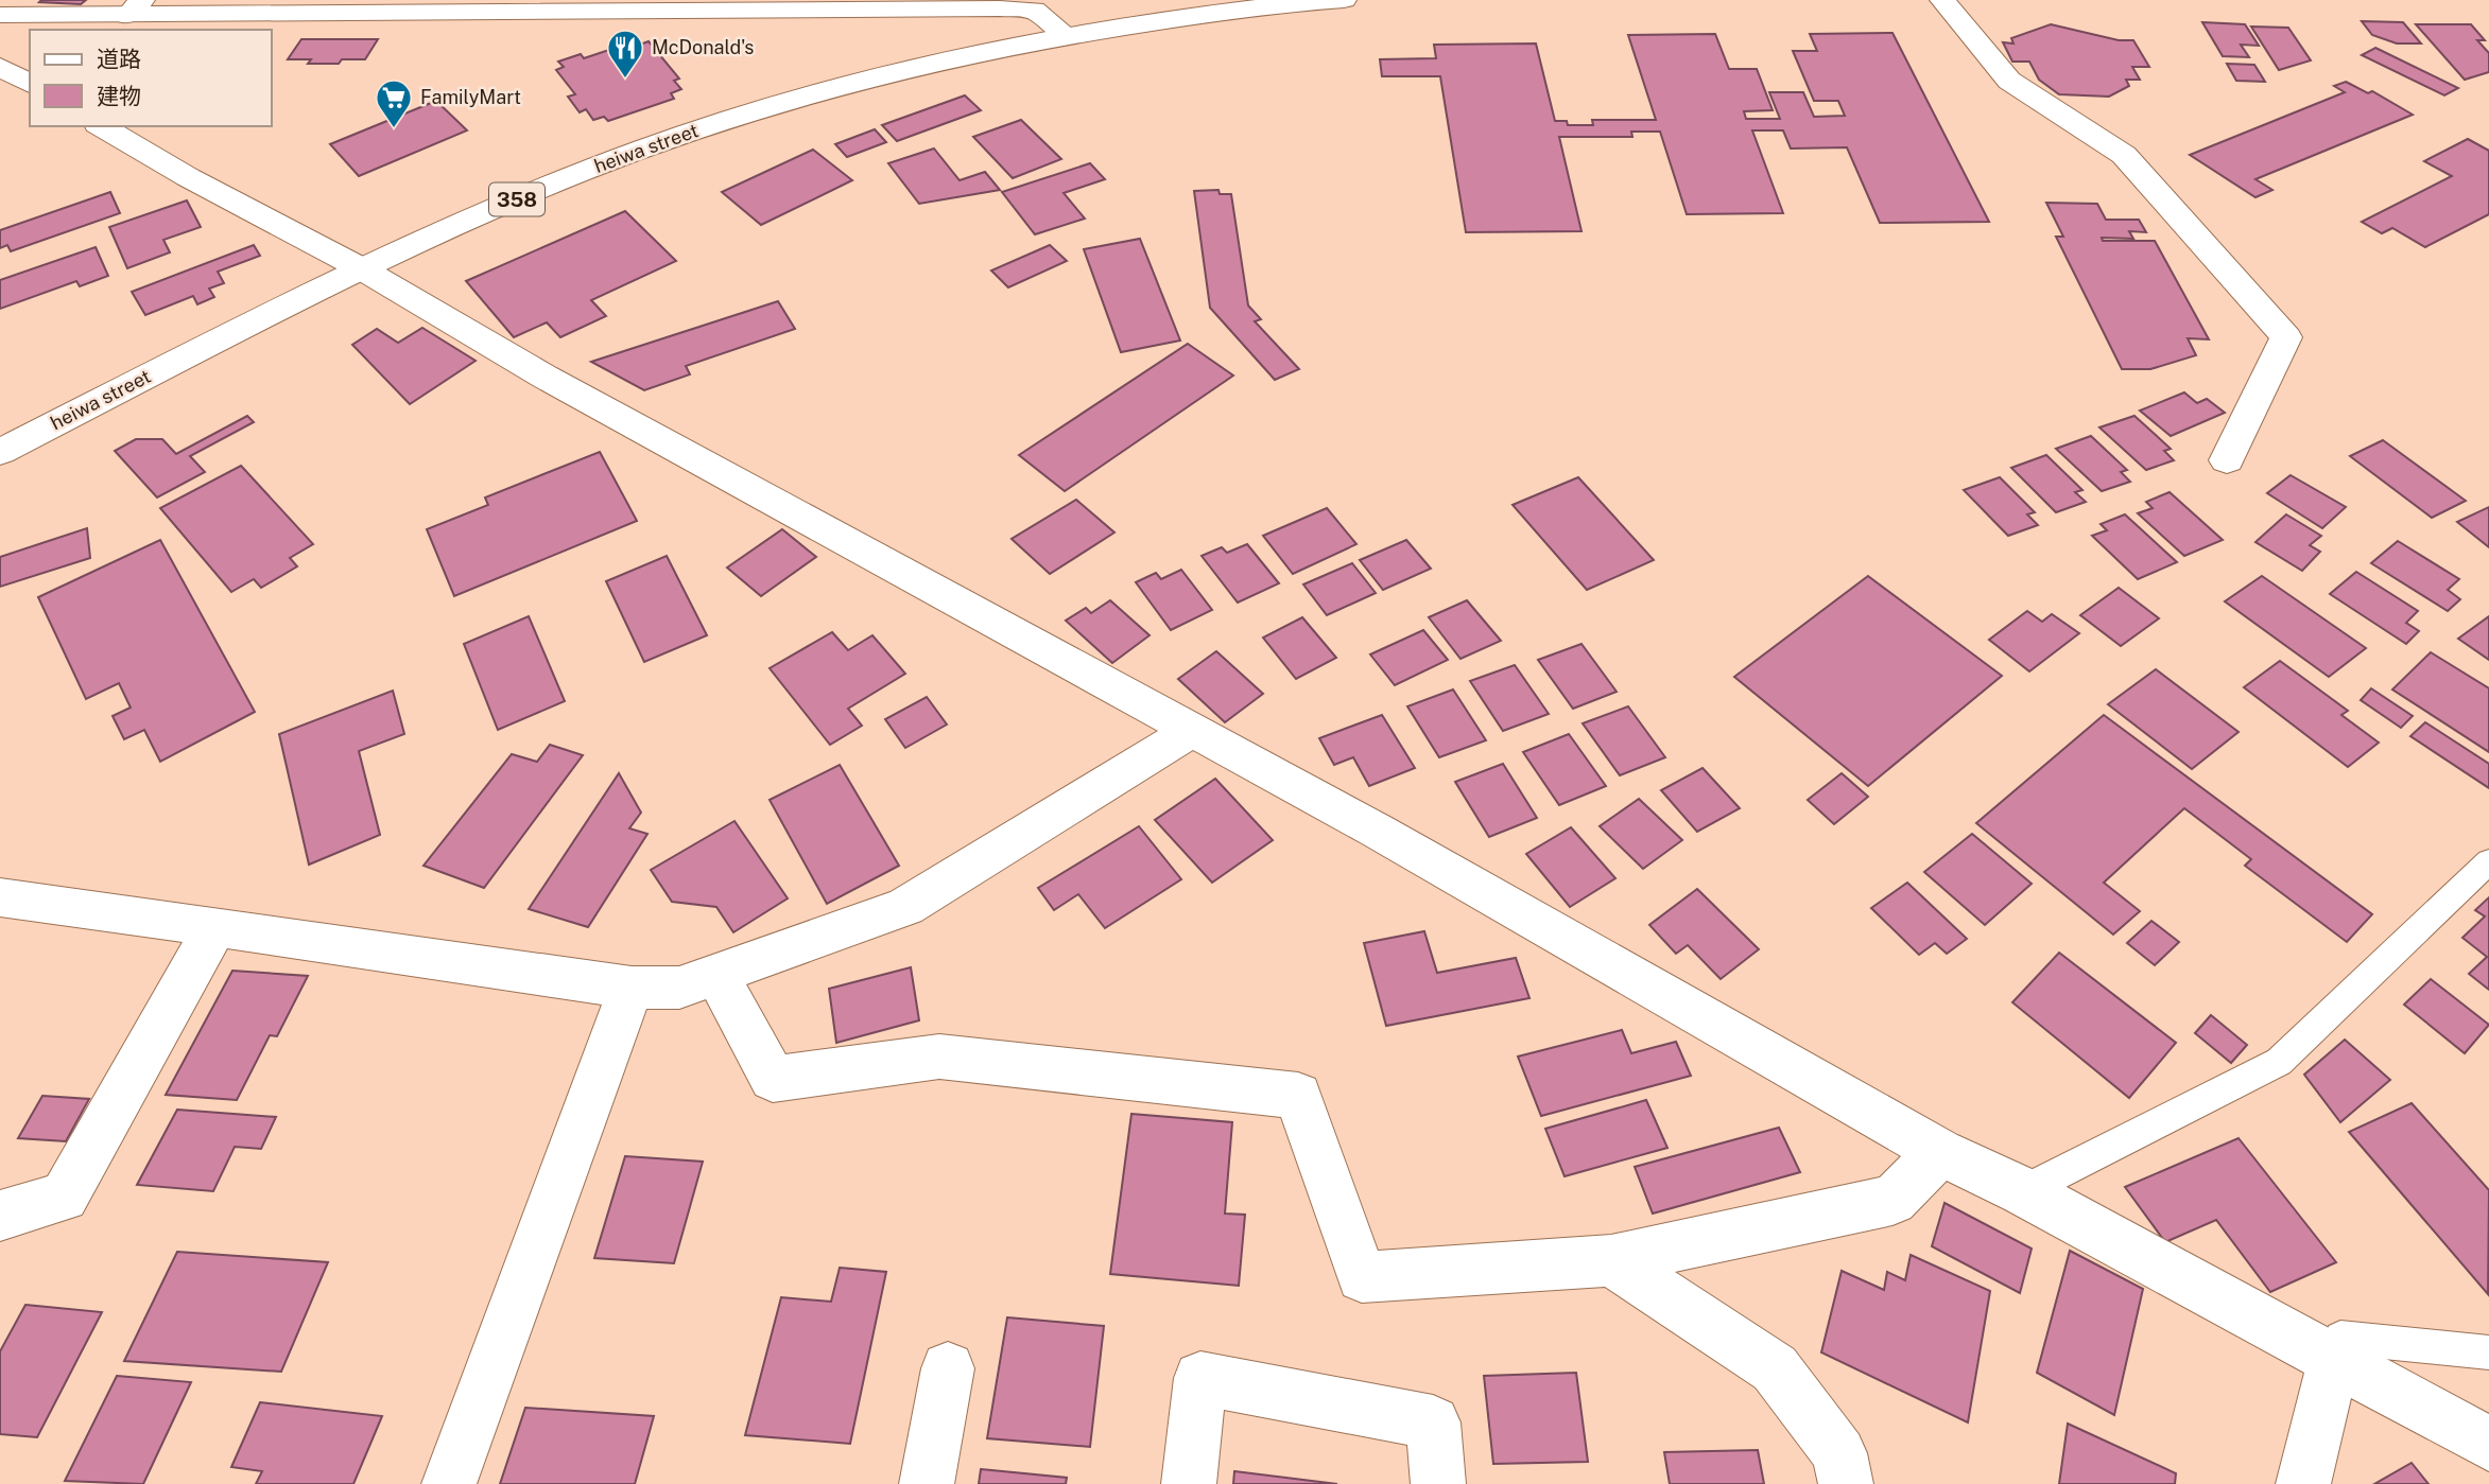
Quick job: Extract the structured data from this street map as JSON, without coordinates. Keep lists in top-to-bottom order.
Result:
{
  "streets": {
    "main road": ["heiwa street", "358"]
  },
  "places": {
    "restaurant": ["McDonald's"],
    "supermarket": ["FamilyMart"]
  },
  "legend": ["道路", "建物"]
}
